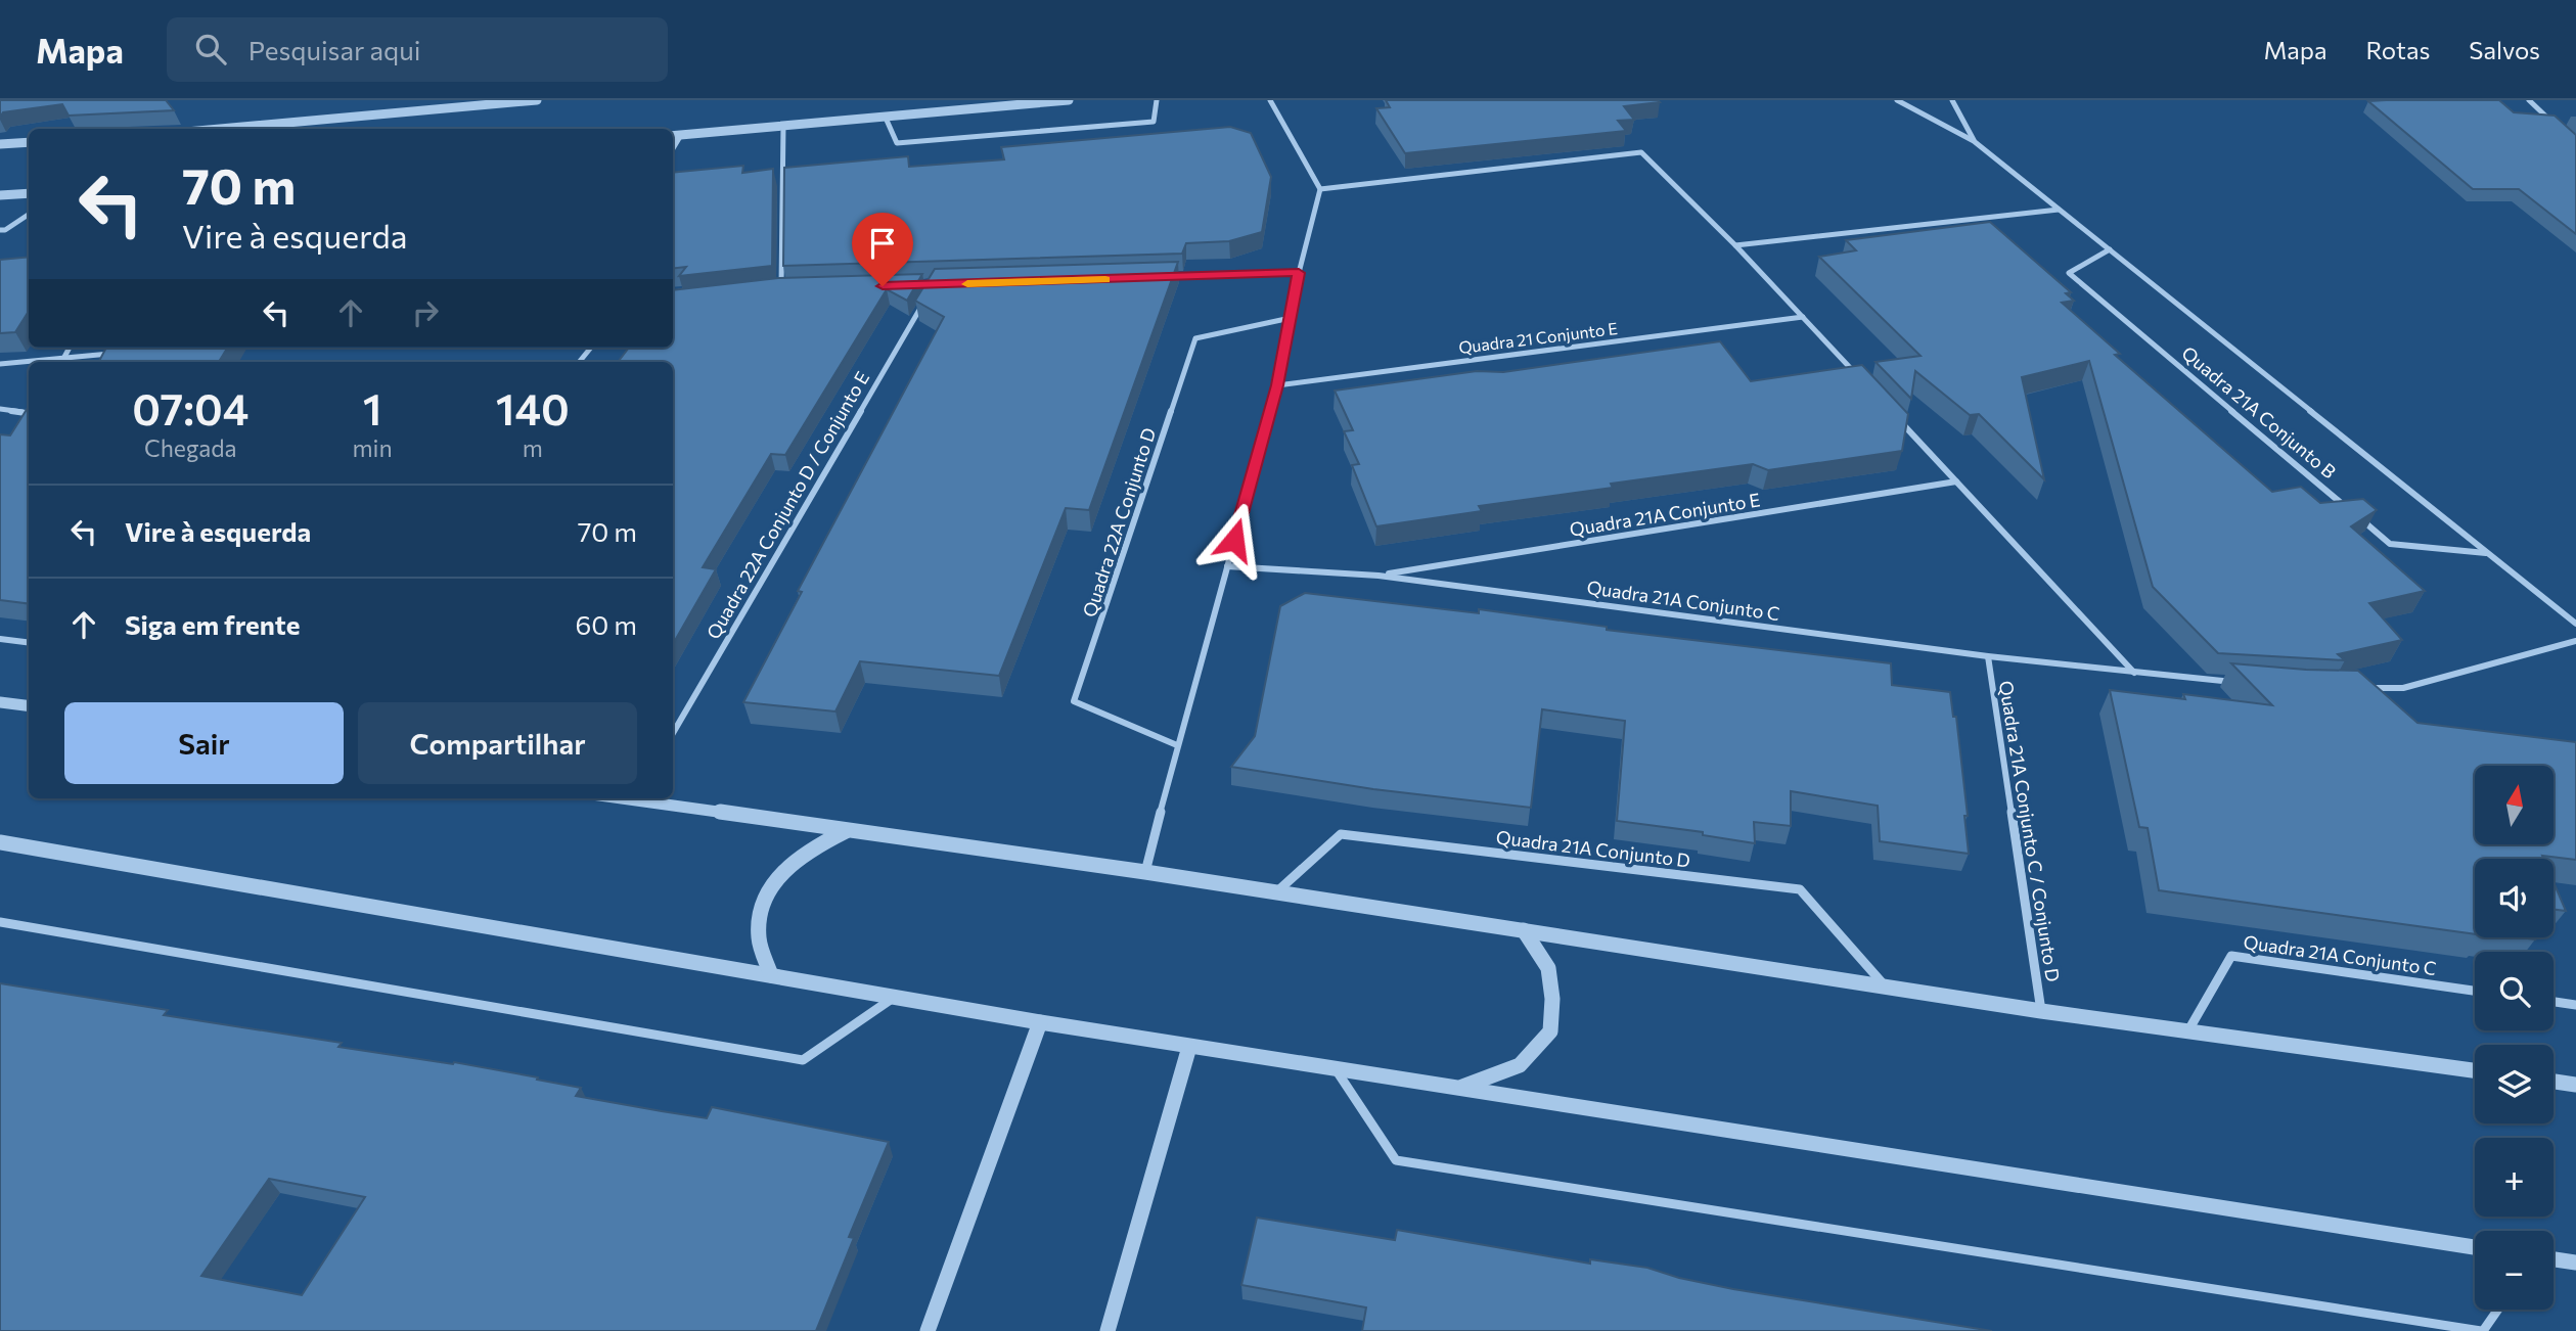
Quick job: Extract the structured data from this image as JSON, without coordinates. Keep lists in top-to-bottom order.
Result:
{
  "streets": {
    "street": [
      "Quadra 21 Conjunto E",
      "Quadra 21A Conjunto B",
      "Quadra 22A Conjunto D / Conjunto E",
      "Quadra 21A Conjunto E",
      "Quadra 22A Conjunto D",
      "Quadra 21A Conjunto C",
      "Quadra 21A Conjunto C / Conjunto D",
      "Quadra 21A Conjunto D"
    ]
  },
  "crossings": [
    ["Quadra 21A Conjunto E", "Quadra 21A Conjunto C"],
    ["Quadra 21A Conjunto C", "Quadra 21A Conjunto C / Conjunto D"]
  ],
  "north": "top",
  "page": {
    "header": "Mapa",
    "search": "Pesquisar aqui",
    "nav": ["Mapa", "Rotas", "Salvos"],
    "turn": ["70 m", "Vire à esquerda"],
    "eta": [
      "07:04",
      "Chegada",
      "1",
      "min",
      "140",
      "m"
    ],
    "list": [
      {
        "name": "Vire à esquerda",
        "value": "70 m"
      },
      {
        "name": "Siga em frente",
        "value": "60 m"
      }
    ],
    "buttons": ["Sair", "Compartilhar"],
    "map_buttons": ["+", "−"]
  }
}
